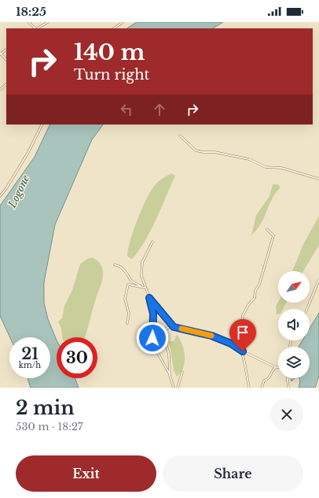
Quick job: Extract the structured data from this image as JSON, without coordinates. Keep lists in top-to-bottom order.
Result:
{
  "water": ["Logone"],
  "north": "top right",
  "page": {
    "status": "18:25",
    "turn": ["140 m", "Turn right"],
    "speed": "21 km/h",
    "limit": "30",
    "heading": ["2 min", "530 m · 18:27"],
    "buttons": ["Exit", "Share"]
  }
}
